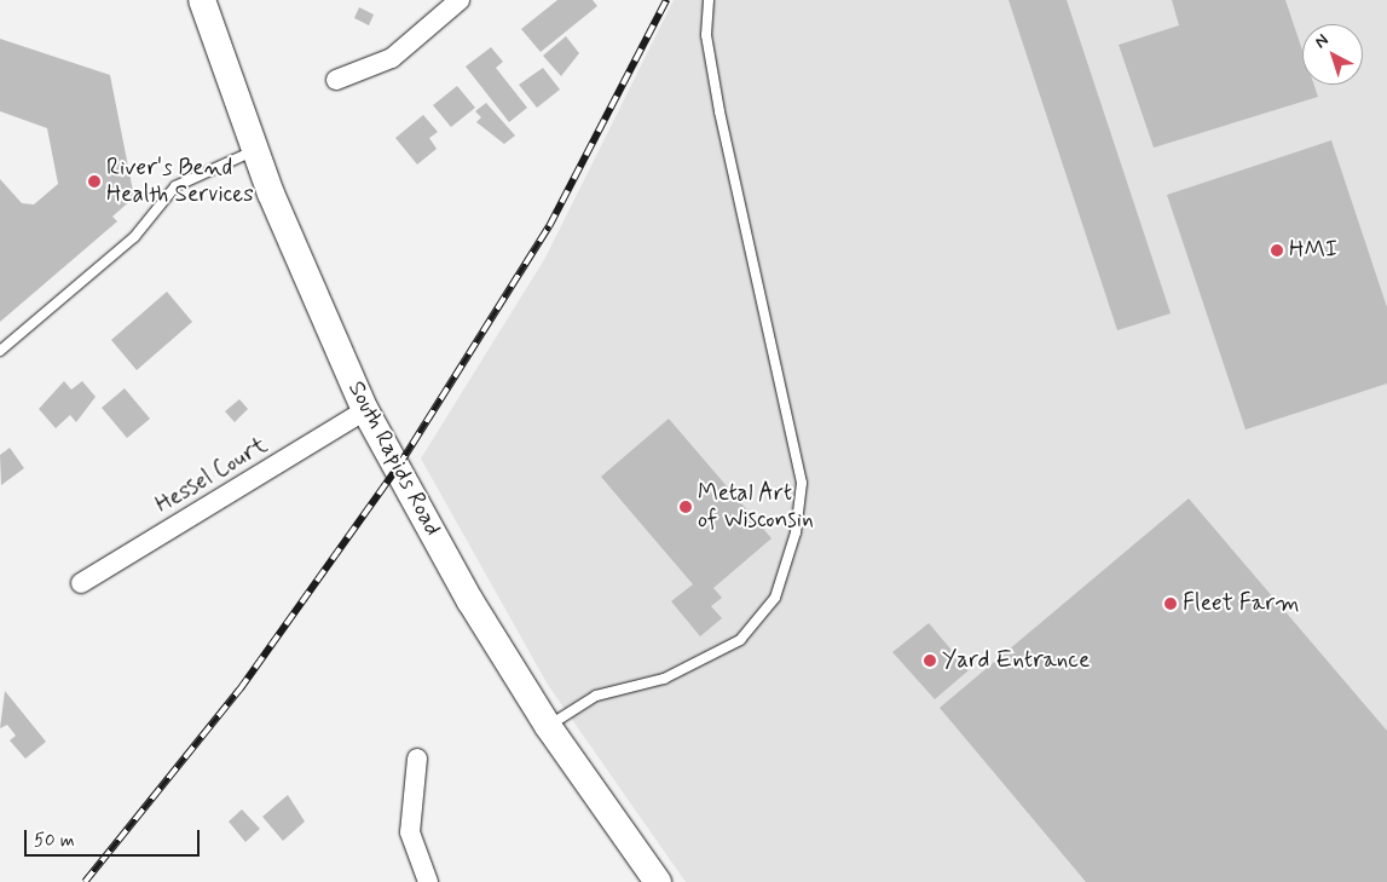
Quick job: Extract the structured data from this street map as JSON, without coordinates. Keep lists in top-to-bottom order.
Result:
{
  "streets": {
    "main road": ["South Rapids Road"],
    "street": ["Hessel Court"]
  },
  "crossings": [
    ["South Rapids Road", "Hessel Court"]
  ],
  "places": [
    "River's Bend Health Services",
    "HMI",
    "Metal Art of Wisconsin",
    "Fleet Farm",
    "Yard Entrance"
  ],
  "scale_bar": "50 m",
  "north": "top left"
}
